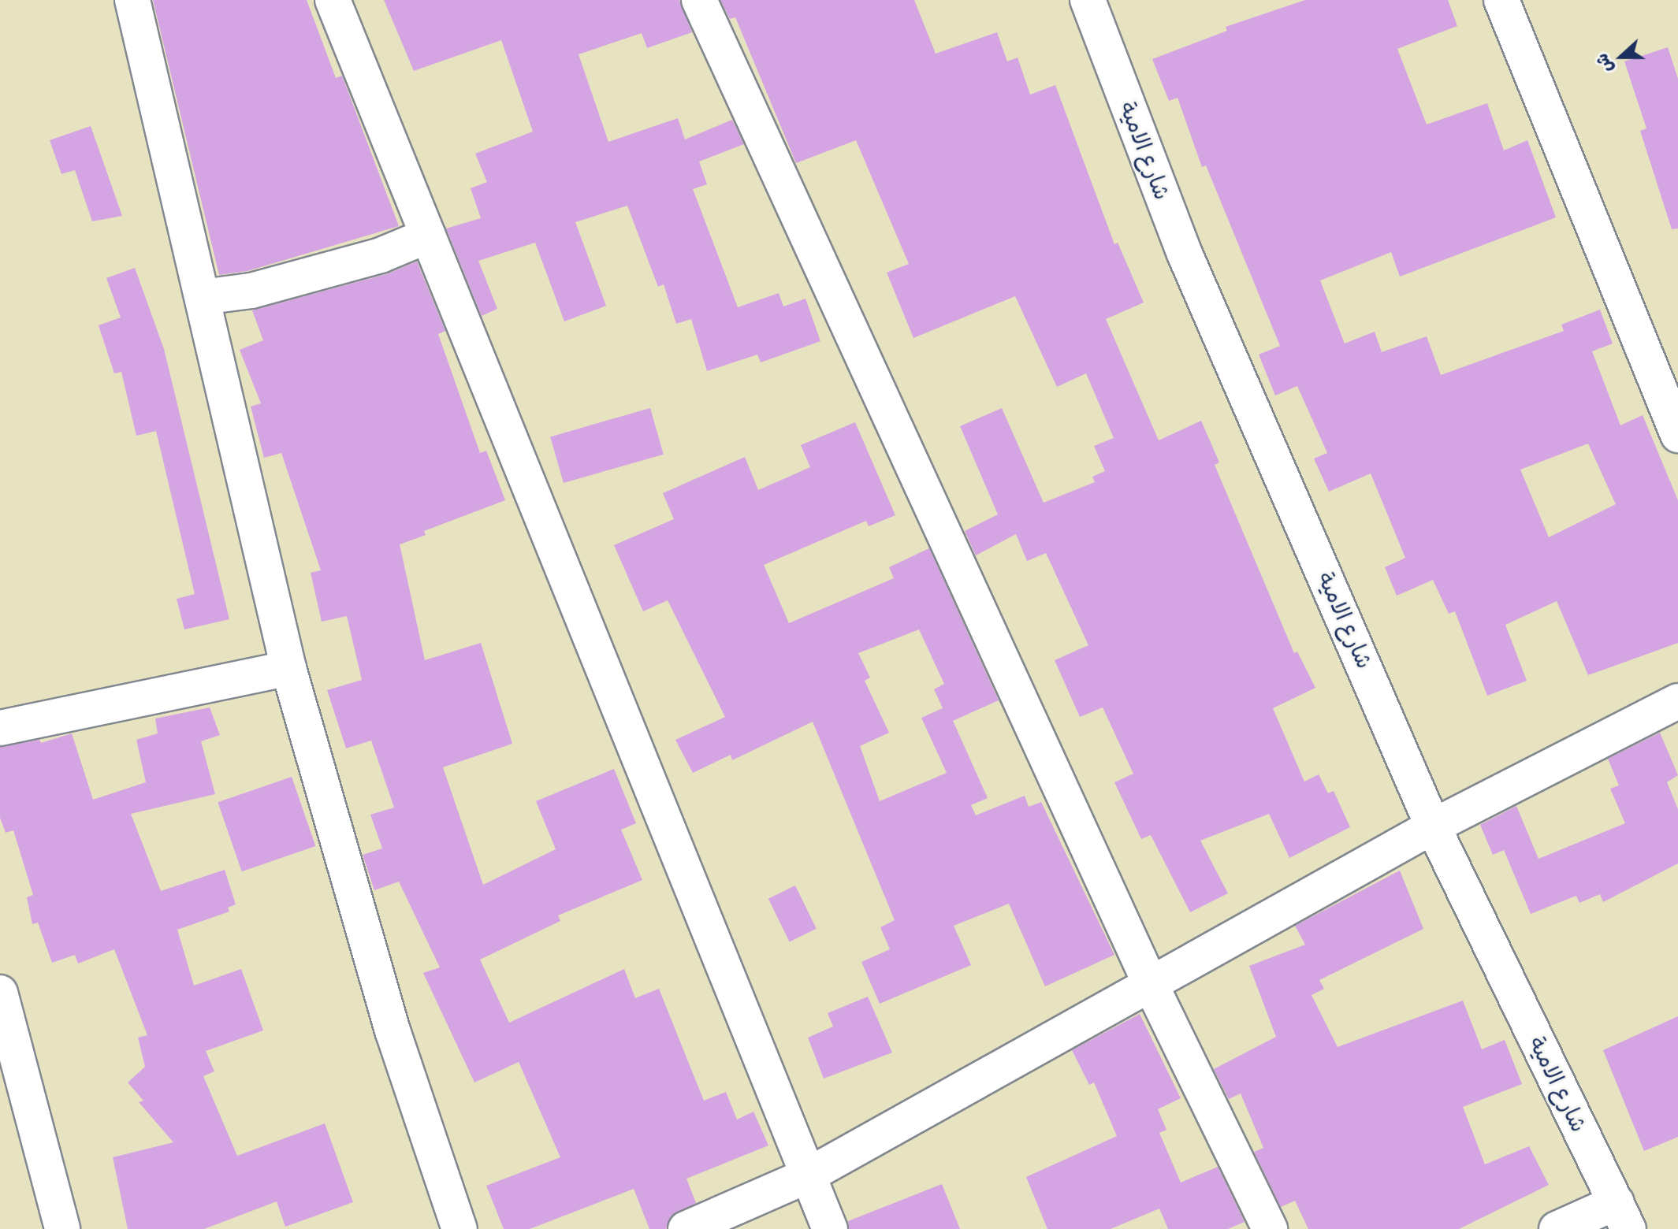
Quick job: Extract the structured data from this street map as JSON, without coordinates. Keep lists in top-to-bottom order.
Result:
{
  "streets": {
    "street": ["شارع الامية"]
  },
  "north": "left"
}
